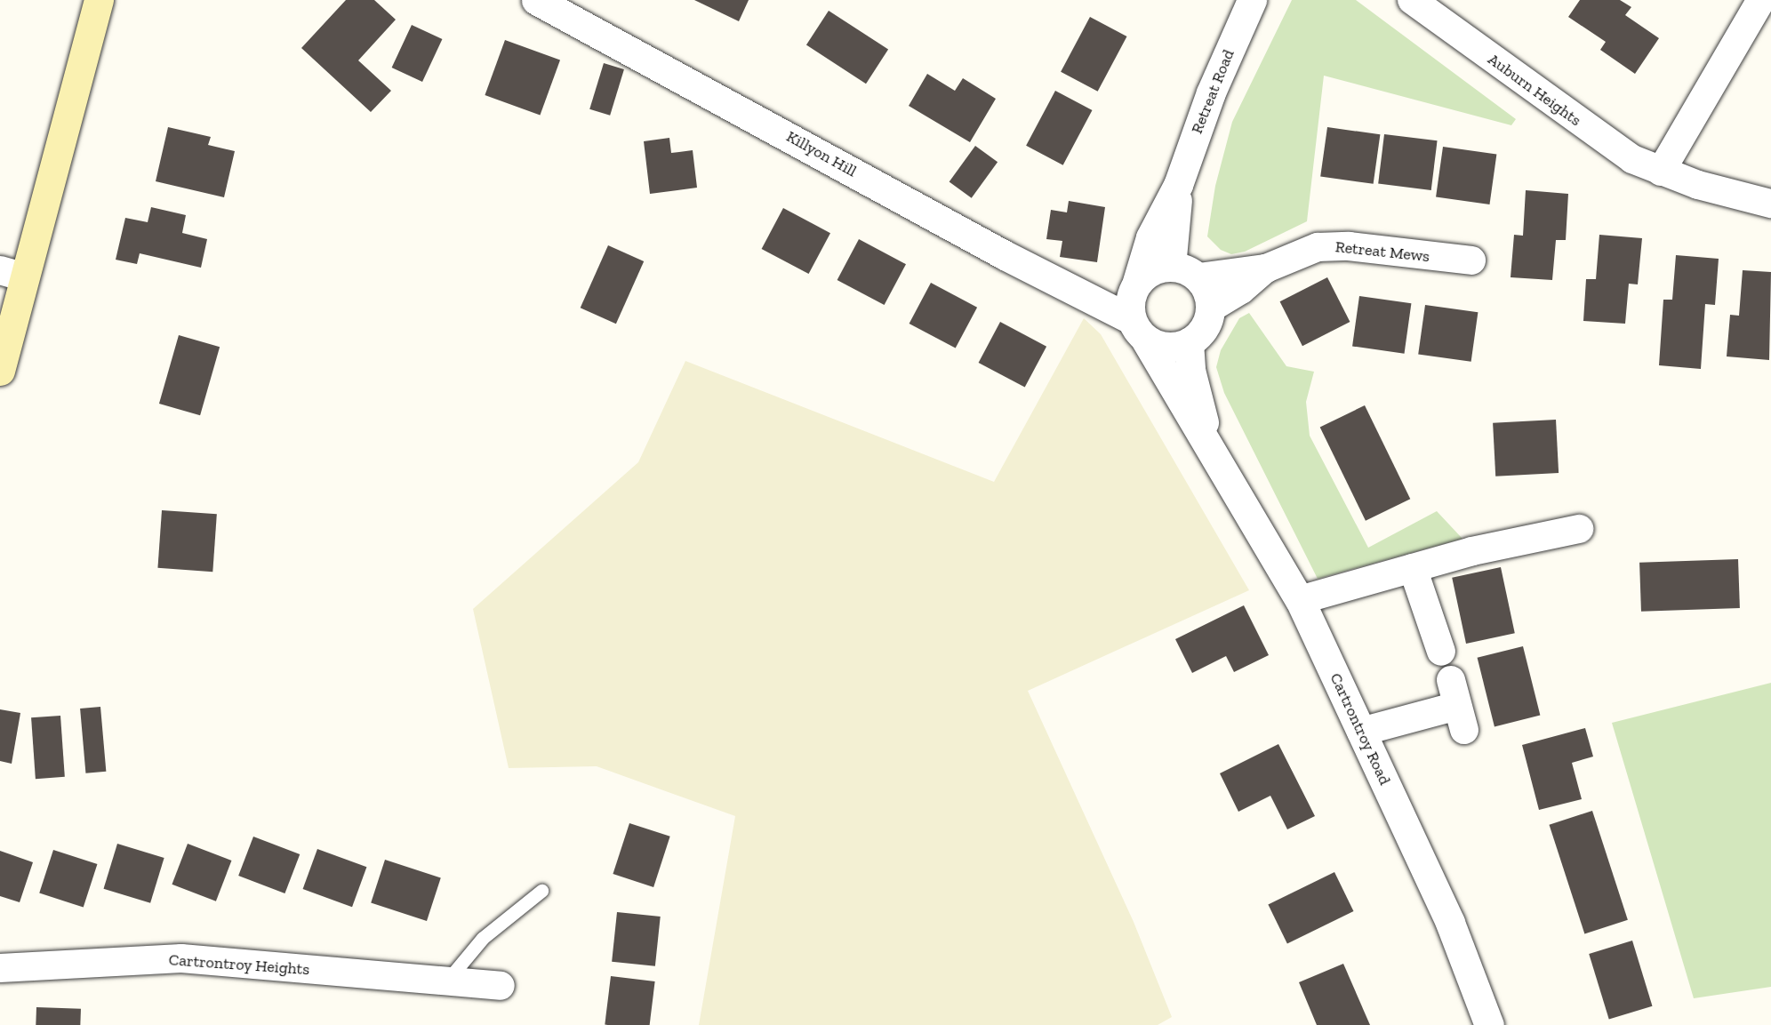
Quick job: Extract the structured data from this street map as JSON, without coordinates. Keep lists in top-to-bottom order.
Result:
{
  "streets": {
    "street": [
      "Auburn Heights",
      "Retreat Road",
      "Killyon Hill",
      "Retreat Mews",
      "Cartrontroy Road",
      "Cartrontroy Heights"
    ]
  },
  "crossings": [
    ["Retreat Road", "Killyon Hill"],
    ["Retreat Road", "Retreat Mews"],
    ["Retreat Road", "Cartrontroy Road"],
    ["Killyon Hill", "Retreat Mews"],
    ["Killyon Hill", "Cartrontroy Road"],
    ["Retreat Mews", "Cartrontroy Road"]
  ]
}
